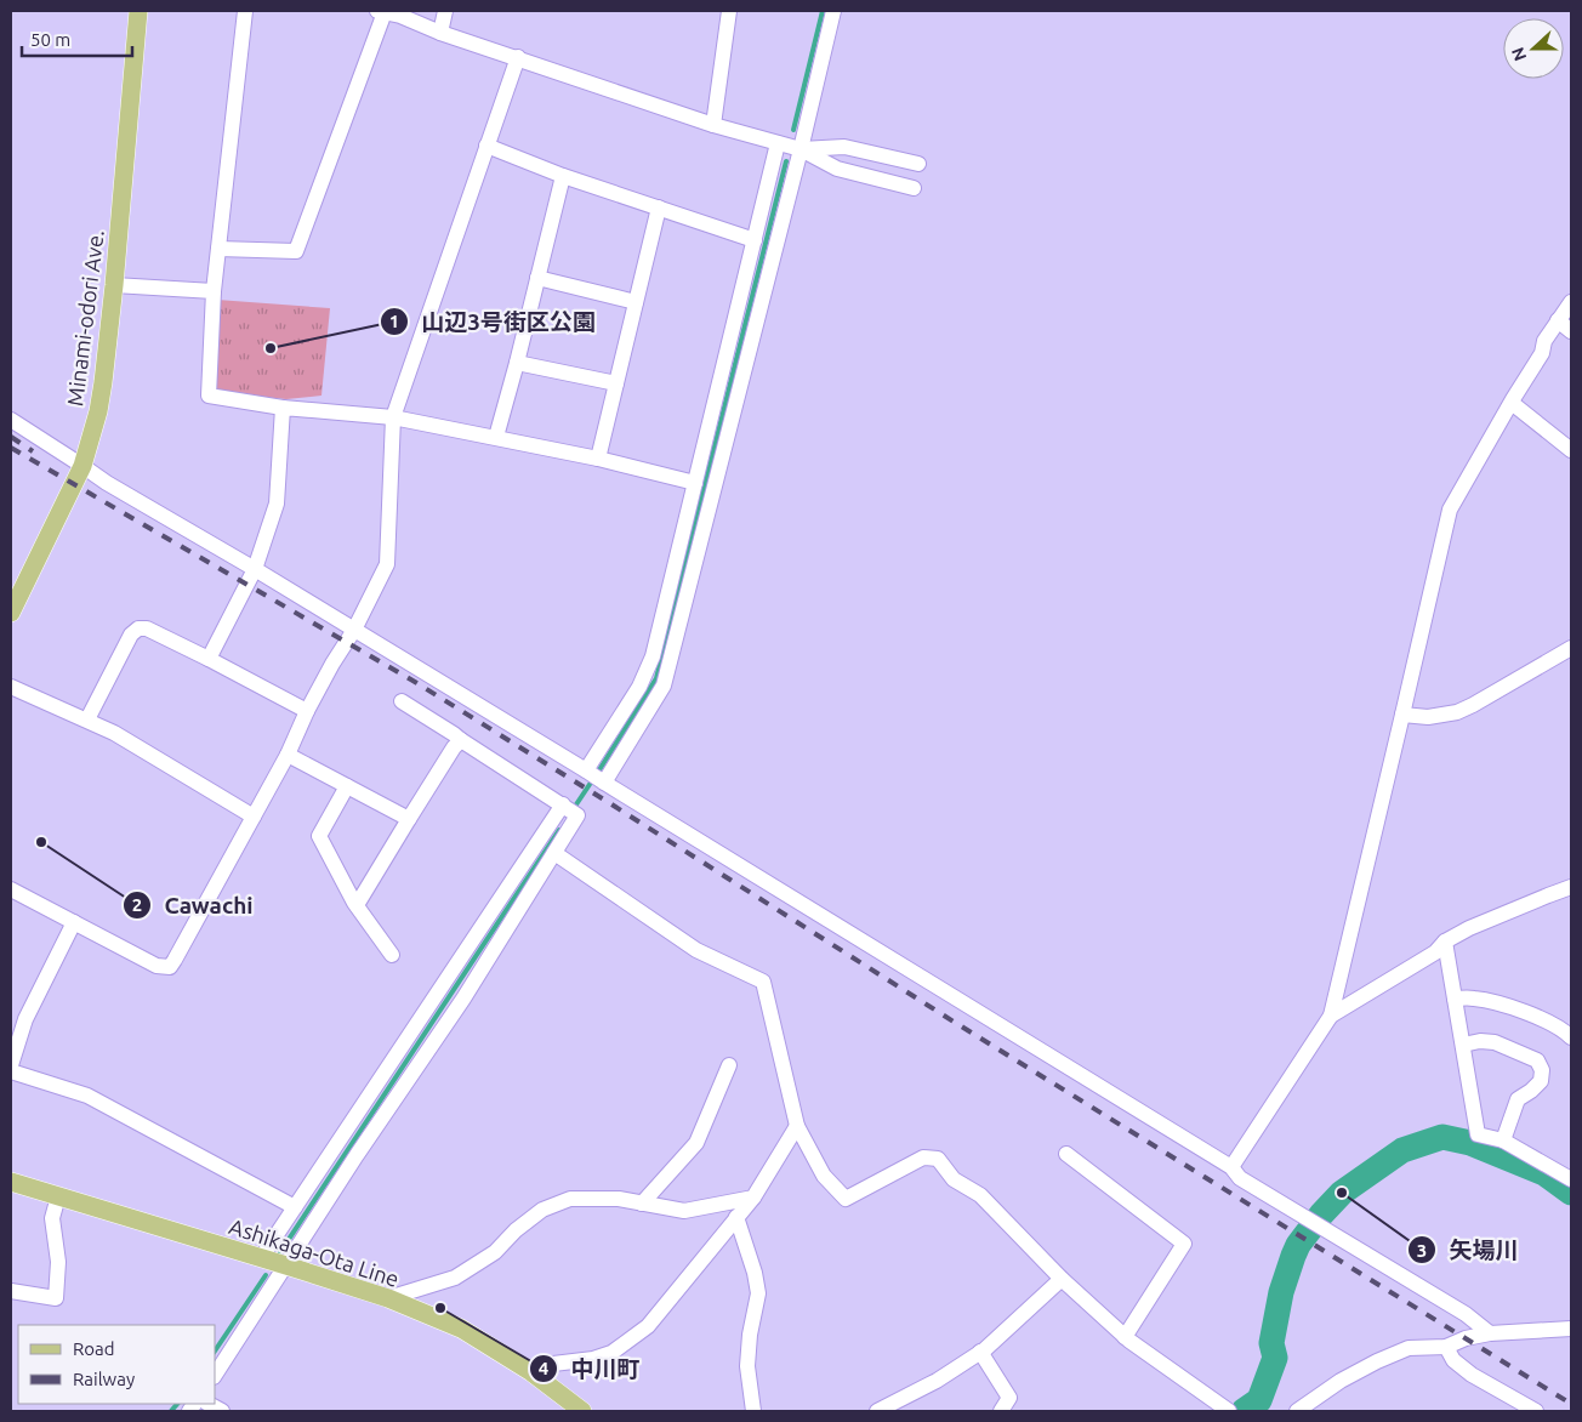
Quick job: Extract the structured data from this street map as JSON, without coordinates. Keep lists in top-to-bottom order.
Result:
{
  "streets": {
    "main road": ["Minami-odori Ave.", "Ashikaga-Ota Line"]
  },
  "places": [
    "山辺3号街区公園",
    "Cawachi",
    "矢場川",
    "中川町"
  ],
  "legend": ["Road", "Railway"],
  "scale_bar": "50 m",
  "north": "left"
}
